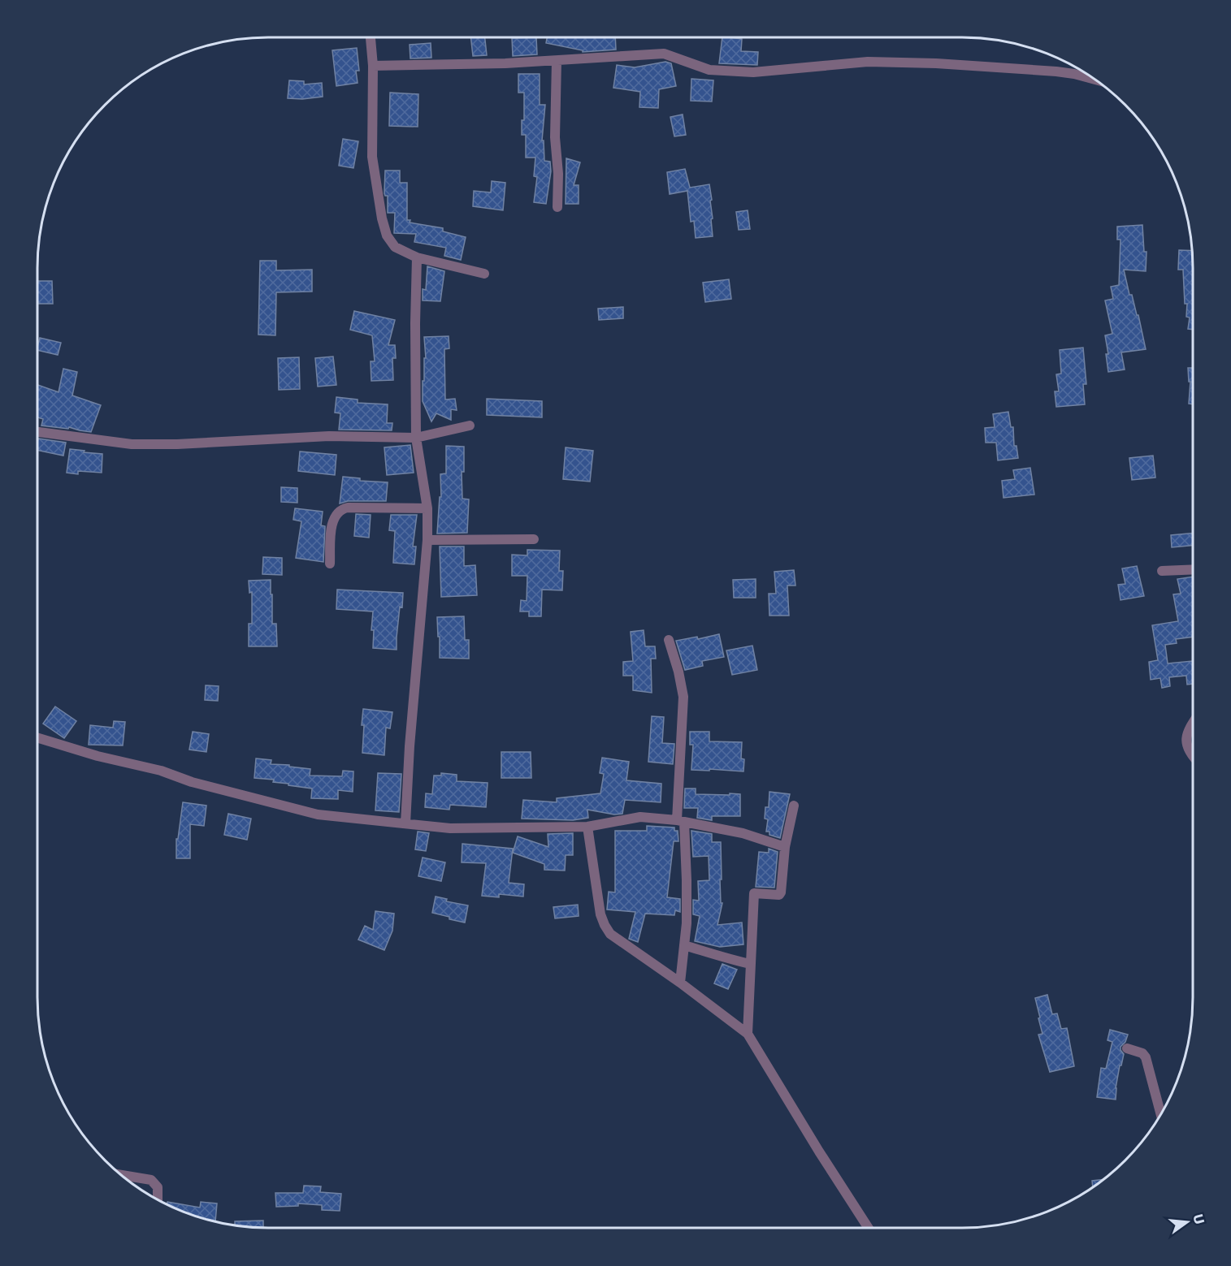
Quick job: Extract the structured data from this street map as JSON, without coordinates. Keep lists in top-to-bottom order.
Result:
{
  "north": "right"
}
